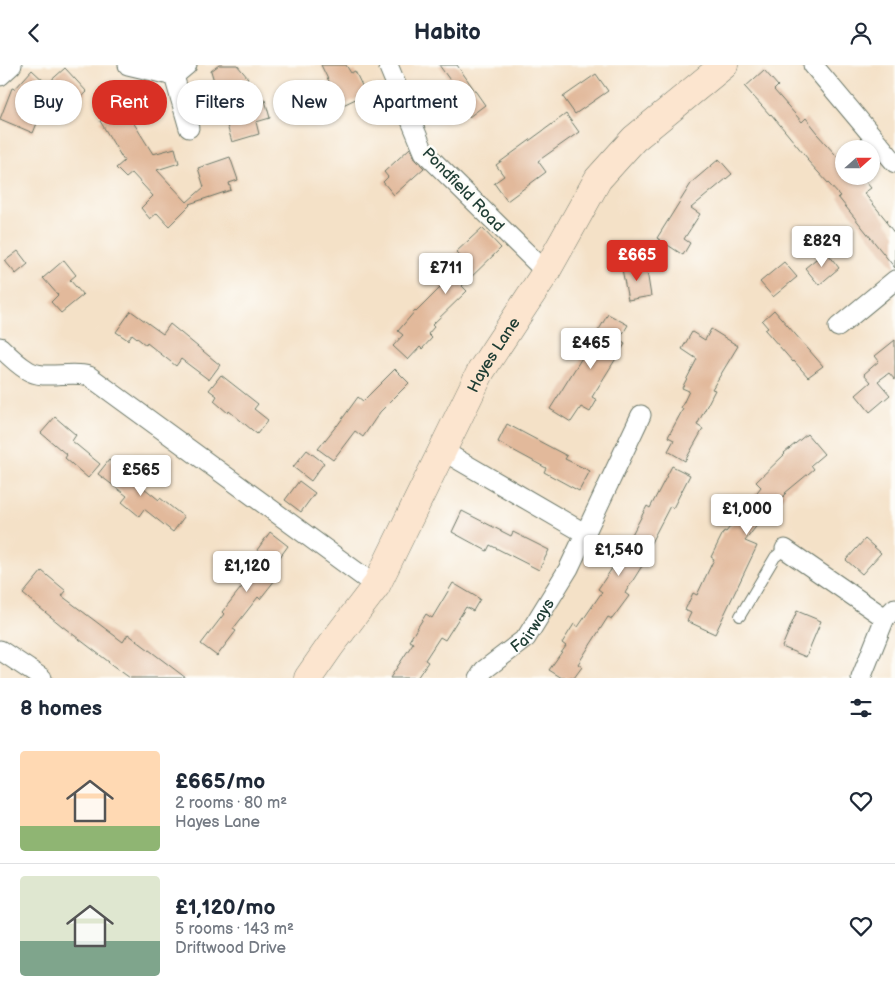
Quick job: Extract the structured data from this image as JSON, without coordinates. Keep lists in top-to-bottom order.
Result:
{
  "streets": {
    "street": ["Pondfield Road", "Hayes Lane", "Fairways"]
  },
  "crossings": [
    ["Pondfield Road", "Hayes Lane"]
  ],
  "north": "right",
  "page": {
    "header": "Habito",
    "chip": [
      "Buy",
      "Rent",
      "Filters",
      "New",
      "Apartment"
    ],
    "price": [
      "£829",
      "£665",
      "£711",
      "£465",
      "£565",
      "£1,000",
      "£1,540",
      "£1,120"
    ],
    "heading": "8 homes",
    "list": [
      {
        "name": "£665/mo",
        "note": "2 rooms · 80 m² · Hayes Lane"
      },
      {
        "name": "£1,120/mo",
        "note": "5 rooms · 143 m² · Driftwood Drive"
      }
    ]
  }
}
